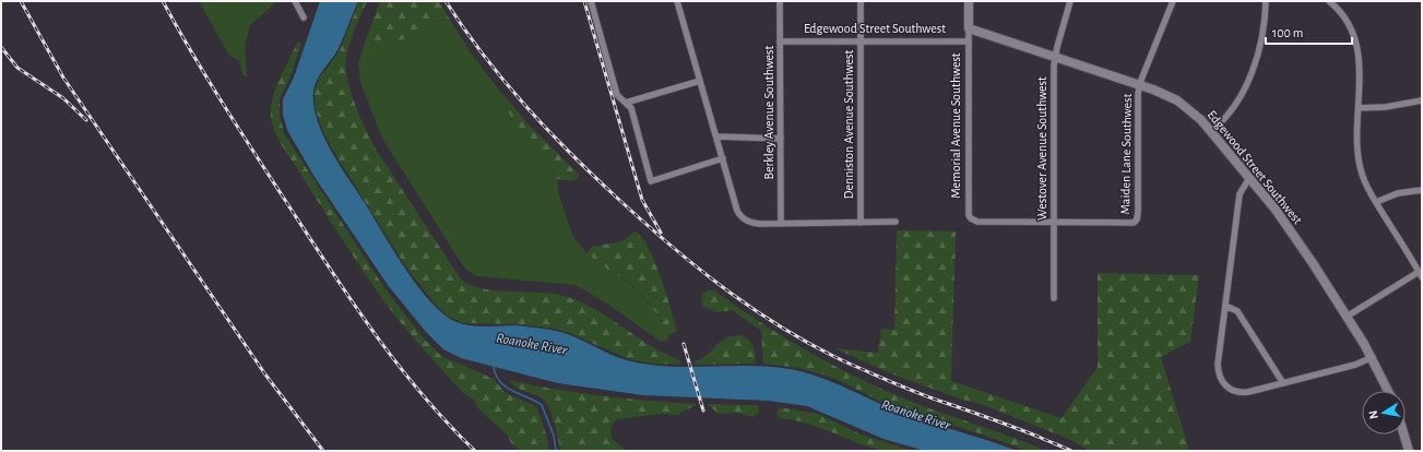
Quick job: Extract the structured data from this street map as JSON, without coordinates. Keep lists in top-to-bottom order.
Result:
{
  "streets": {
    "street": [
      "Edgewood Street Southwest",
      "Berkley Avenue Southwest",
      "Denniston Avenue Southwest",
      "Memorial Avenue Southwest",
      "Westover Avenue Southwest",
      "Maiden Lane Southwest"
    ]
  },
  "crossings": [
    ["Edgewood Street Southwest", "Berkley Avenue Southwest"],
    ["Edgewood Street Southwest", "Denniston Avenue Southwest"],
    ["Edgewood Street Southwest", "Memorial Avenue Southwest"],
    ["Edgewood Street Southwest", "Westover Avenue Southwest"],
    ["Edgewood Street Southwest", "Maiden Lane Southwest"],
    ["Memorial Avenue Southwest", "Westover Avenue Southwest"],
    ["Memorial Avenue Southwest", "Maiden Lane Southwest"],
    ["Westover Avenue Southwest", "Maiden Lane Southwest"]
  ],
  "water": ["Roanoke River"],
  "scale_bar": "100 m",
  "north": "left"
}
